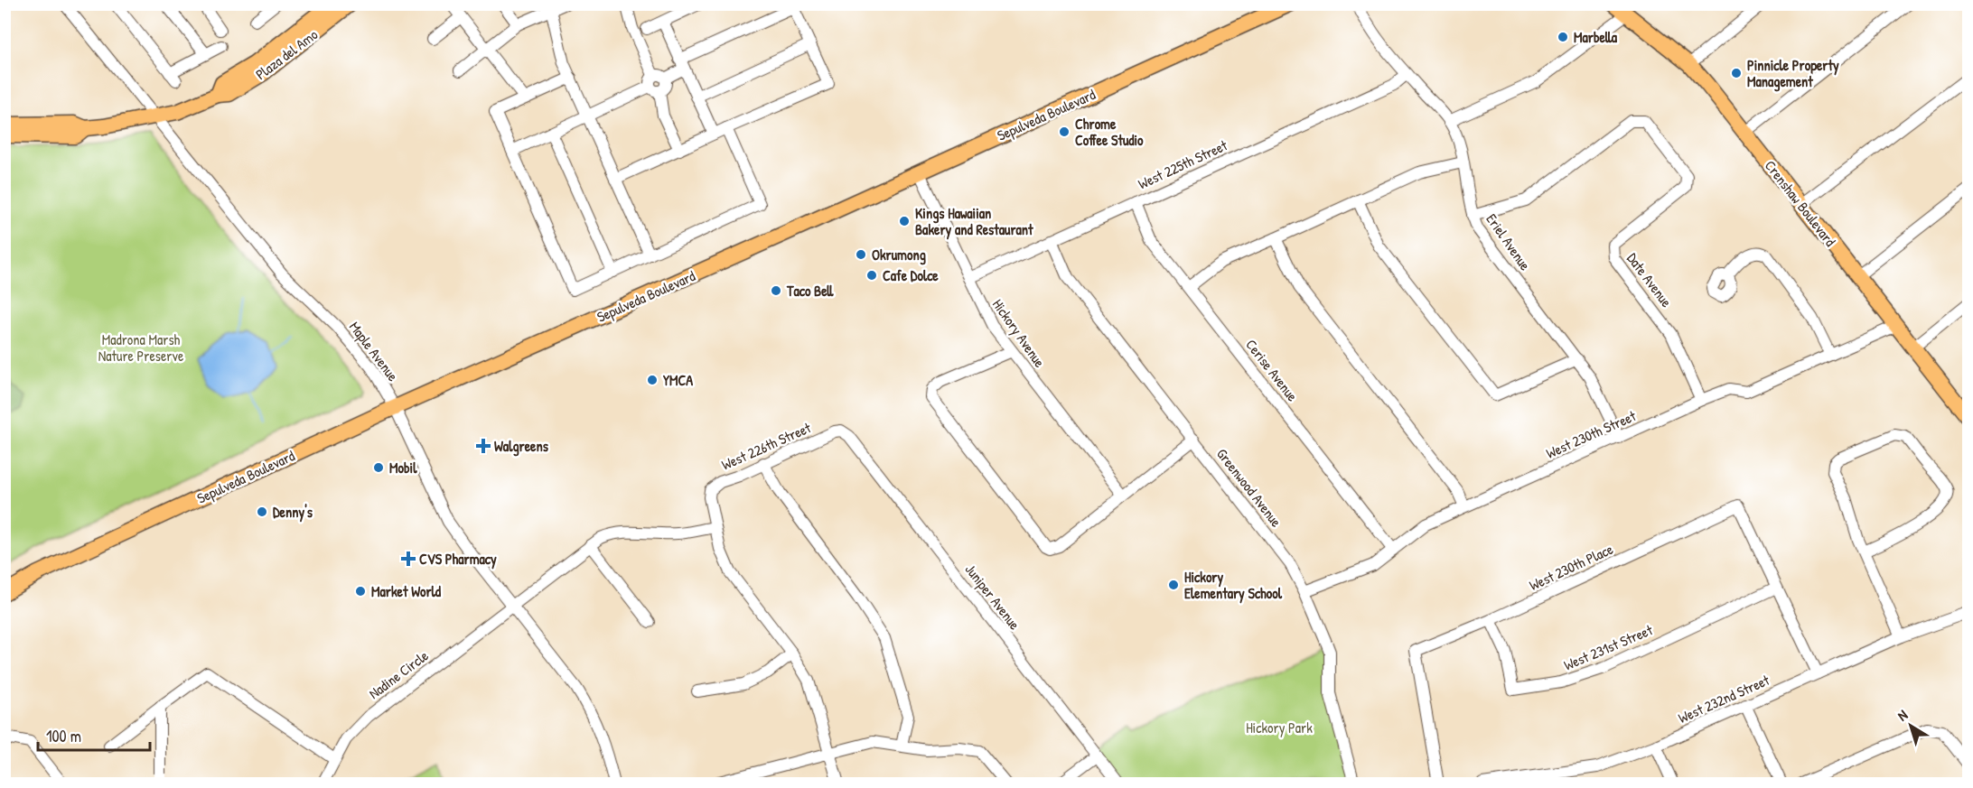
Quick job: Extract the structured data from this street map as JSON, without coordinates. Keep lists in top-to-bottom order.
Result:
{
  "streets": {
    "main road": ["Plaza del Amo", "Sepulveda Boulevard", "Crenshaw Boulevard"],
    "street": [
      "West 225th Street",
      "Eriel Avenue",
      "Date Avenue",
      "Hickory Avenue",
      "Maple Avenue",
      "Cerise Avenue",
      "West 230th Street",
      "West 226th Street",
      "Greenwood Avenue",
      "West 230th Place",
      "Juniper Avenue",
      "West 231st Street",
      "Nadine Circle",
      "West 232nd Street"
    ]
  },
  "crossings": [
    ["Plaza del Amo", "Maple Avenue"],
    ["Sepulveda Boulevard", "Hickory Avenue"],
    ["Sepulveda Boulevard", "Maple Avenue"],
    ["West 225th Street", "Eriel Avenue"],
    ["West 225th Street", "Hickory Avenue"],
    ["West 225th Street", "Cerise Avenue"],
    ["West 225th Street", "Greenwood Avenue"],
    ["Crenshaw Boulevard", "West 230th Street"],
    ["Eriel Avenue", "Date Avenue"],
    ["Eriel Avenue", "West 230th Street"],
    ["Date Avenue", "West 230th Street"],
    ["Maple Avenue", "Nadine Circle"],
    ["Cerise Avenue", "West 230th Street"],
    ["West 230th Street", "Greenwood Avenue"],
    ["West 226th Street", "Juniper Avenue"],
    ["West 230th Place", "West 231st Street"]
  ],
  "parks": ["Madrona Marsh Nature Preserve", "Hickory Park"],
  "places": {
    "other": [
      "Marbella",
      "Pinnicle Property Management",
      "Chrome Coffee Studio",
      "Kings Hawaiian Bakery and Restaurant",
      "Okrumong",
      "Cafe Dolce",
      "Taco Bell",
      "YMCA",
      "Mobil",
      "Denny's",
      "Hickory Elementary School",
      "Market World"
    ],
    "health": ["Walgreens", "CVS Pharmacy"]
  },
  "scale_bar": "100 m",
  "north": "top left"
}
